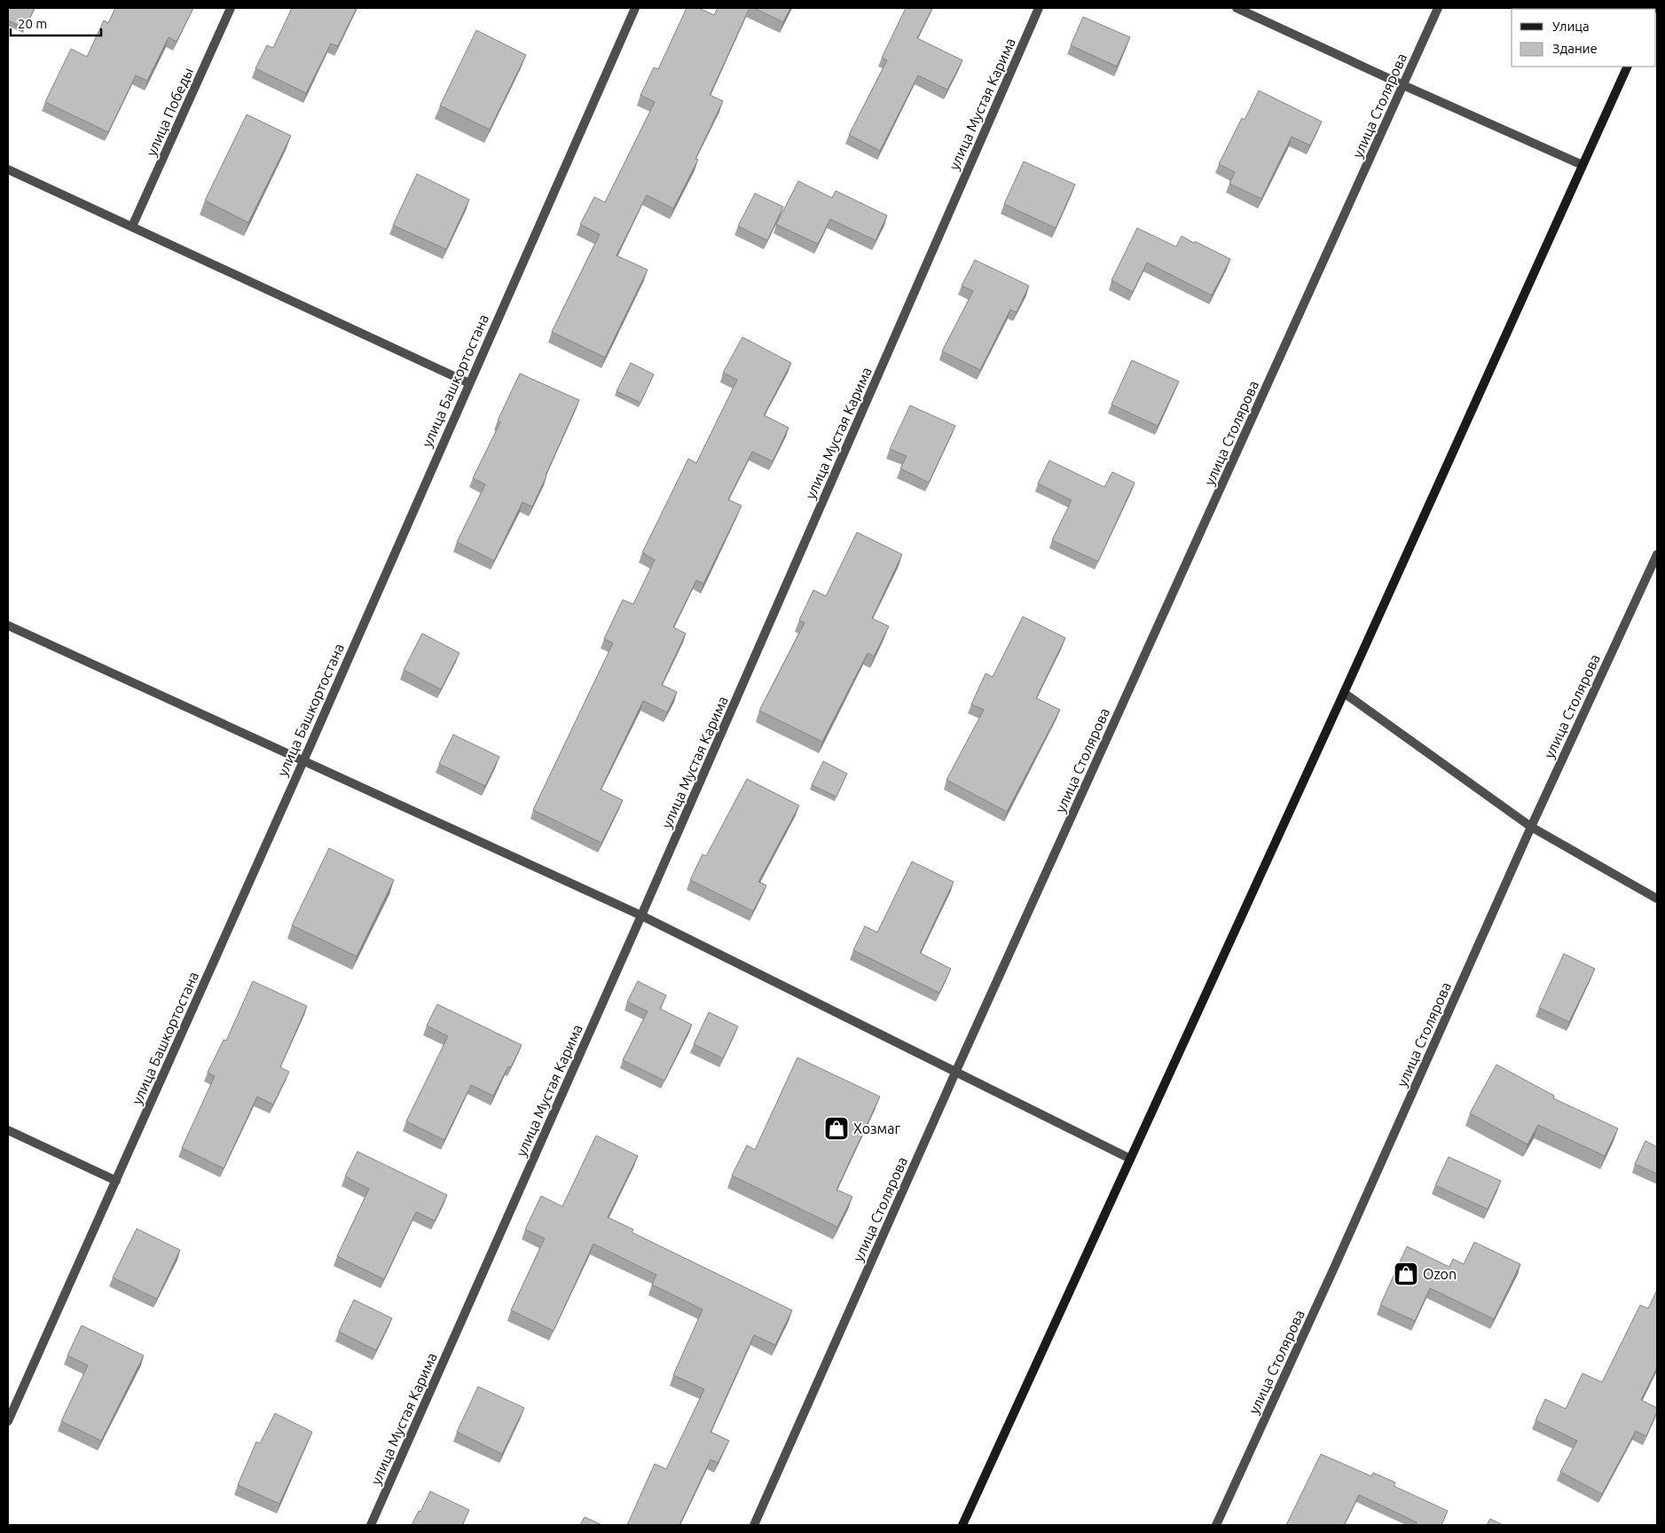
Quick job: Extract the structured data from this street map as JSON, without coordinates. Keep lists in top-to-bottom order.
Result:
{
  "streets": {
    "street": [
      "улица Мустая Карима",
      "улица Столярова",
      "улица Победы",
      "улица Башкортостана"
    ]
  },
  "places": {
    "shop": ["Хозмаг", "Ozon"]
  },
  "legend": ["Улица", "Здание"],
  "scale_bar": "20 m"
}
